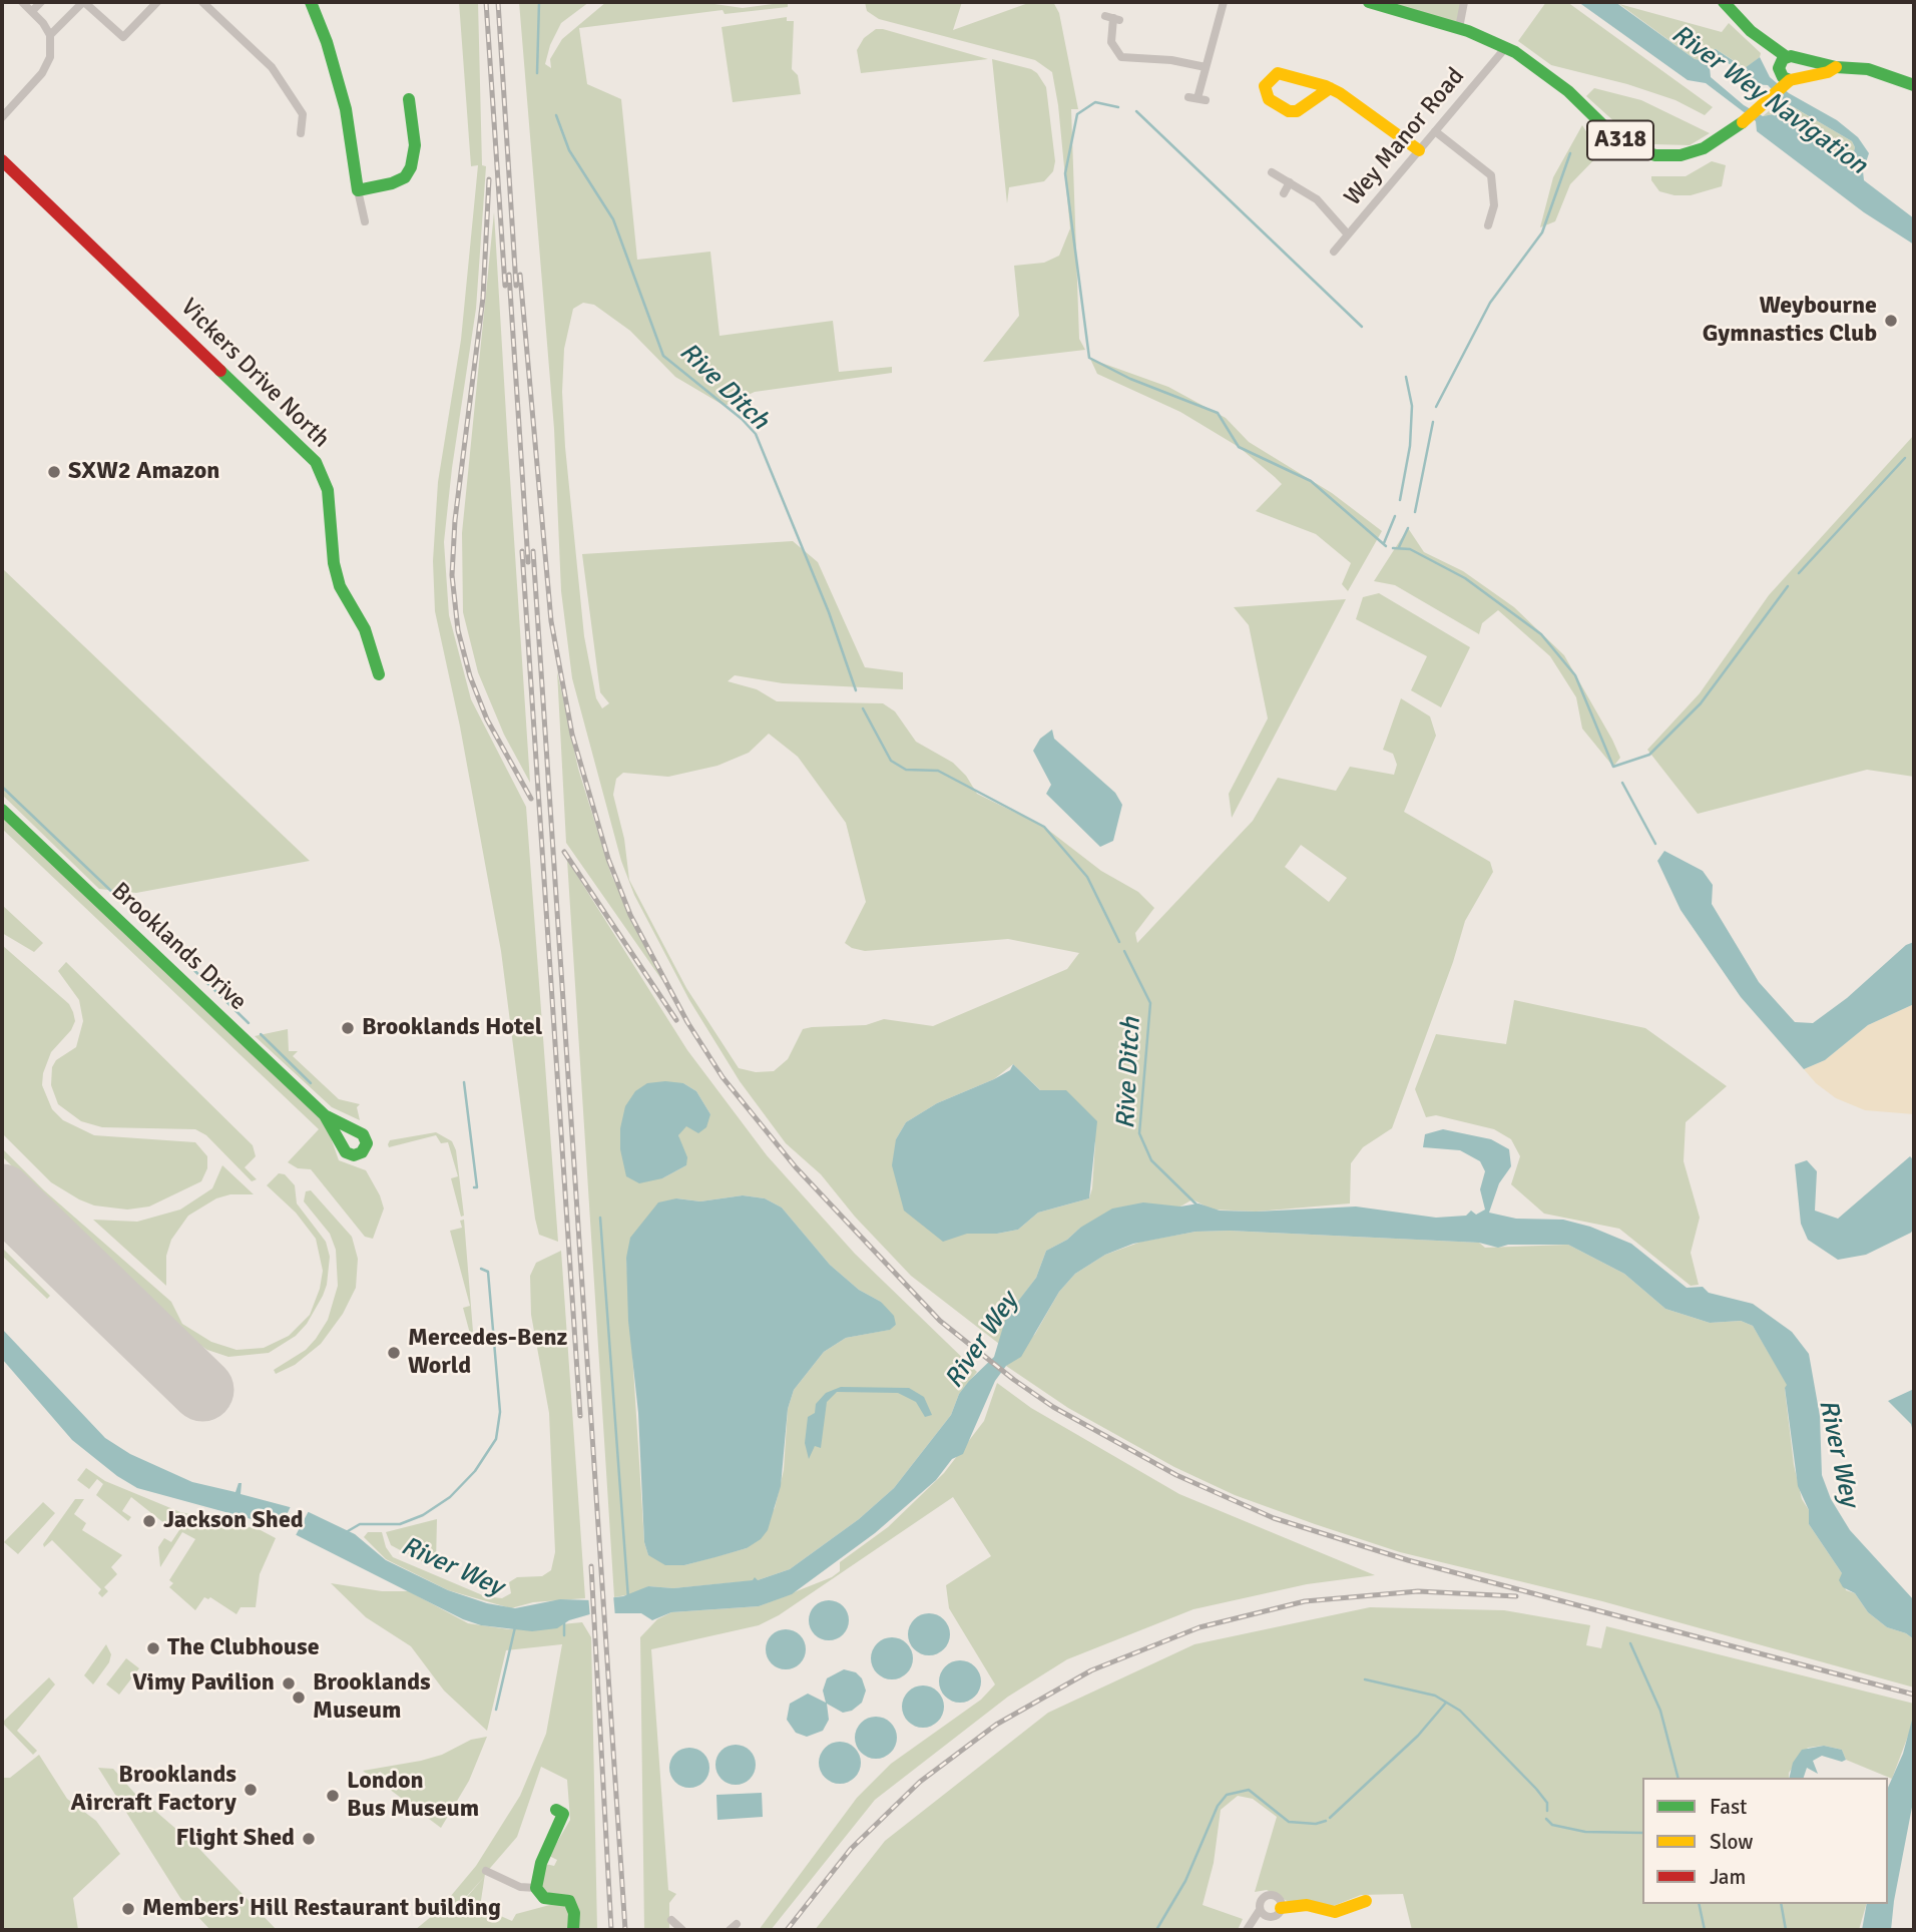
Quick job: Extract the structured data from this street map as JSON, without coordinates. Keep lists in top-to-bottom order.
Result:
{
  "streets": {
    "street": [
      "Wey Manor Road",
      "A318",
      "Vickers Drive North",
      "Brooklands Drive"
    ]
  },
  "crossings": [
    ["Wey Manor Road", "A318"]
  ],
  "water": ["River Wey Navigation", "Rive Ditch", "River Wey"],
  "places": [
    "Weybourne Gymnastics Club",
    "SXW2 Amazon",
    "Brooklands Hotel",
    "Mercedes-Benz World",
    "Jackson Shed",
    "The Clubhouse",
    "Vimy Pavilion",
    "Brooklands Museum",
    "Brooklands Aircraft Factory",
    "London Bus Museum",
    "Flight Shed",
    "Members' Hill Restaurant building"
  ],
  "legend": ["Fast", "Slow", "Jam"]
}
